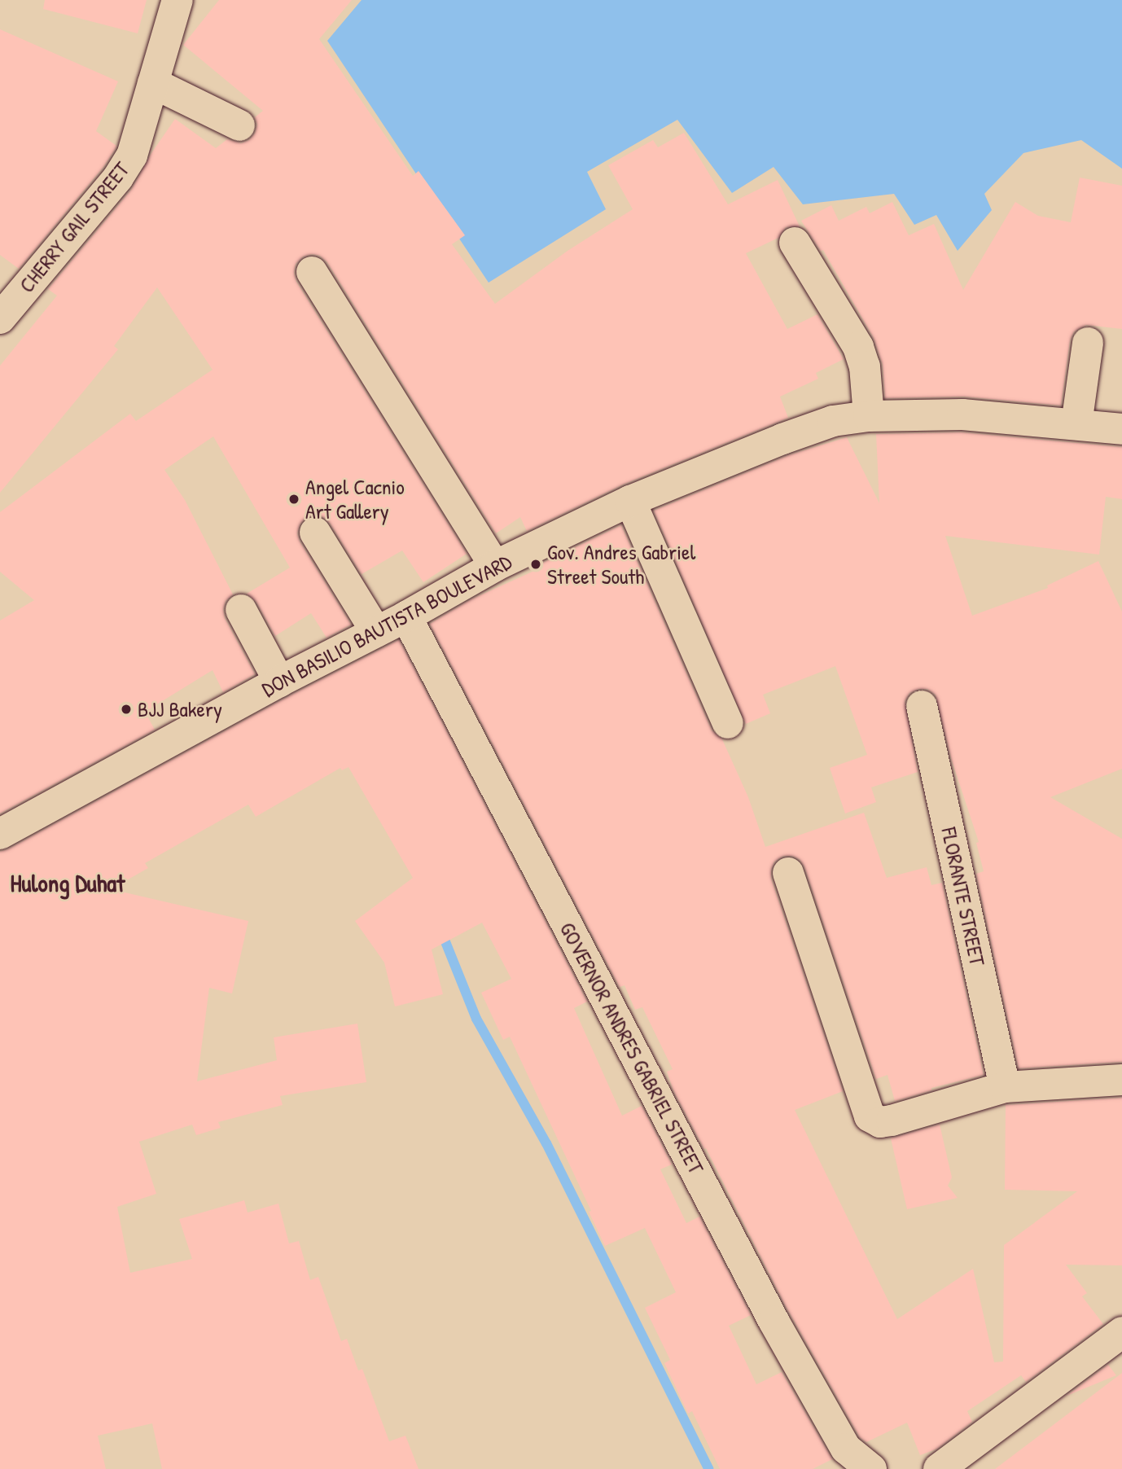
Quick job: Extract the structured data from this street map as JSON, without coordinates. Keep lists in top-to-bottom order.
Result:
{
  "streets": {
    "street": [
      "CHERRY GAIL STREET",
      "DON BASILIO BAUTISTA BOULEVARD",
      "FLORANTE STREET",
      "GOVERNOR ANDRES GABRIEL STREET"
    ]
  },
  "crossings": [
    ["DON BASILIO BAUTISTA BOULEVARD", "GOVERNOR ANDRES GABRIEL STREET"]
  ],
  "districts": ["Hulong Duhat"],
  "places": ["Angel Cacnio Art Gallery", "Gov. Andres Gabriel Street South", "BJJ Bakery"]
}
